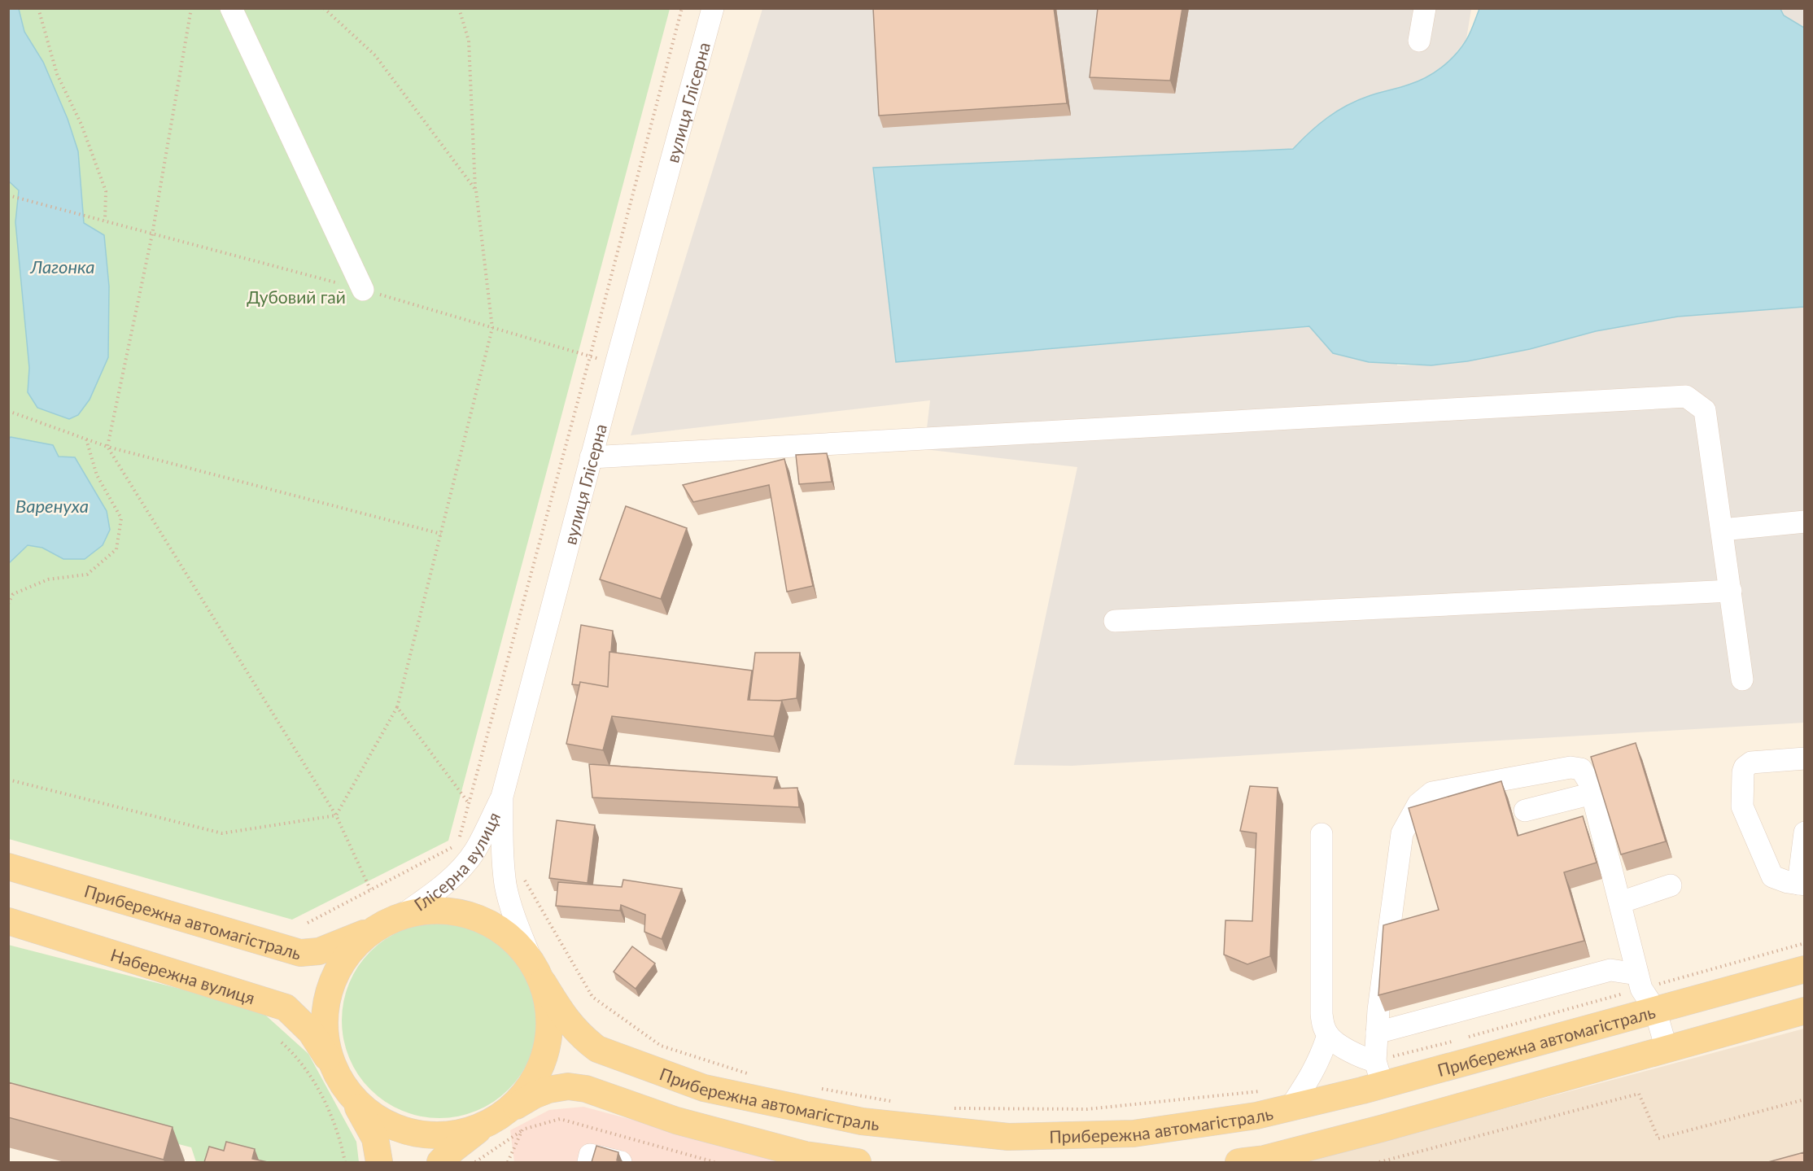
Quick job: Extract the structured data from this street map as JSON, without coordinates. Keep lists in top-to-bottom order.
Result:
{
  "streets": {
    "main road": ["Прибережна автомагістраль", "Набережна вулиця"],
    "street": ["вулиця Глісерна", "Глісерна вулиця"]
  },
  "crossings": [
    ["вулиця Глісерна", "Глісерна вулиця"],
    ["вулиця Глісерна", "Прибережна автомагістраль"],
    ["Глісерна вулиця", "Прибережна автомагістраль"],
    ["Прибережна автомагістраль", "Набережна вулиця"]
  ],
  "water": ["Лагонка", "Варенуха"],
  "parks": ["Дубовий гай"]
}
